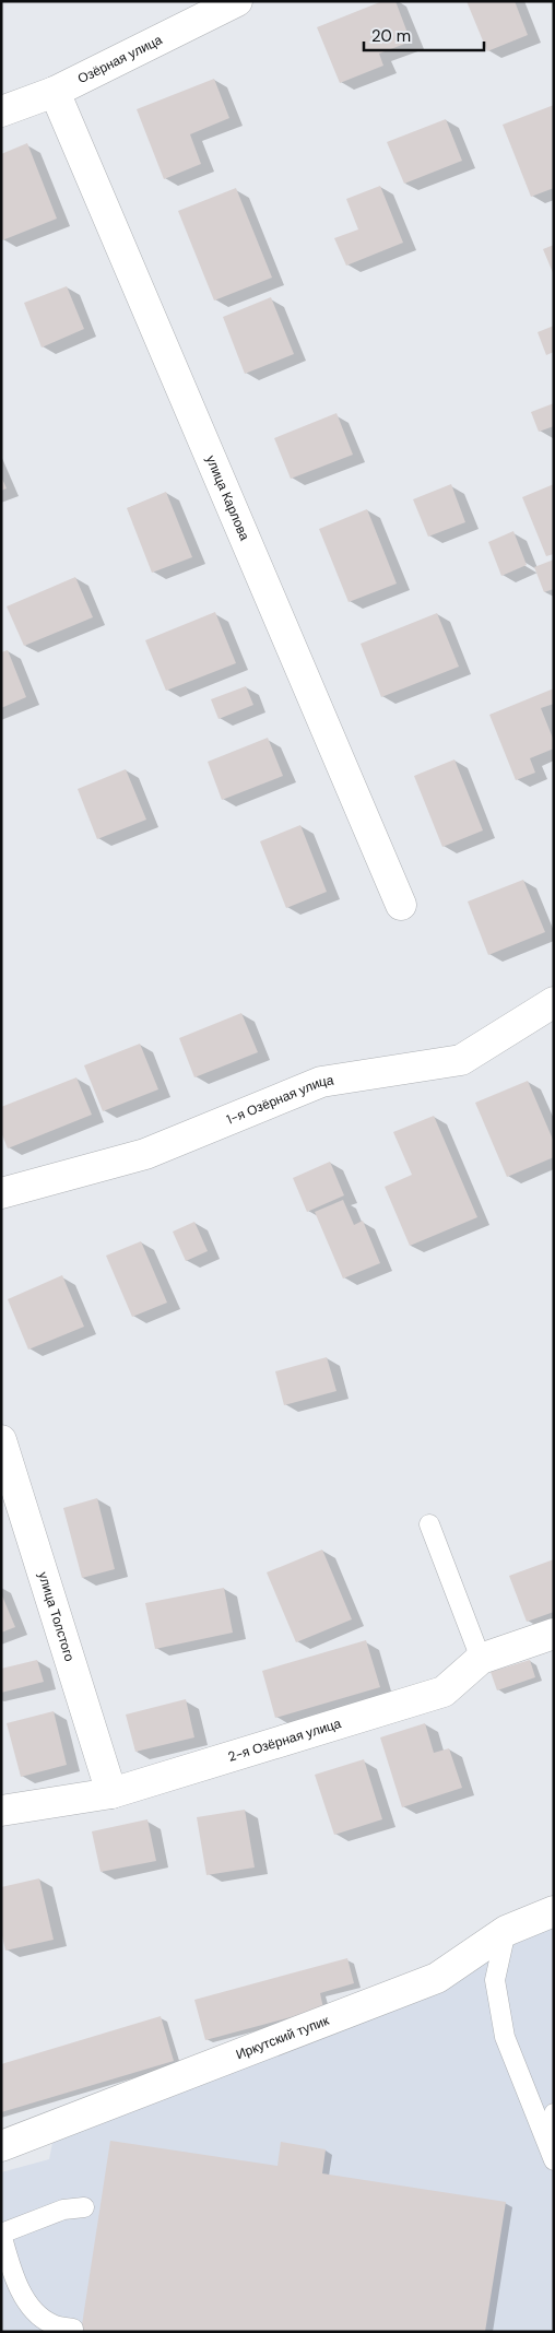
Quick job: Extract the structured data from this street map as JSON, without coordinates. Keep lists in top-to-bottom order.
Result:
{
  "streets": {
    "street": [
      "Озёрная улица",
      "улица Карлова",
      "1-я Озёрная улица",
      "улица Толстого",
      "2-я Озёрная улица",
      "Иркутский тупик"
    ]
  },
  "crossings": [
    ["Озёрная улица", "улица Карлова"],
    ["улица Толстого", "2-я Озёрная улица"]
  ],
  "scale_bar": "20 m"
}
